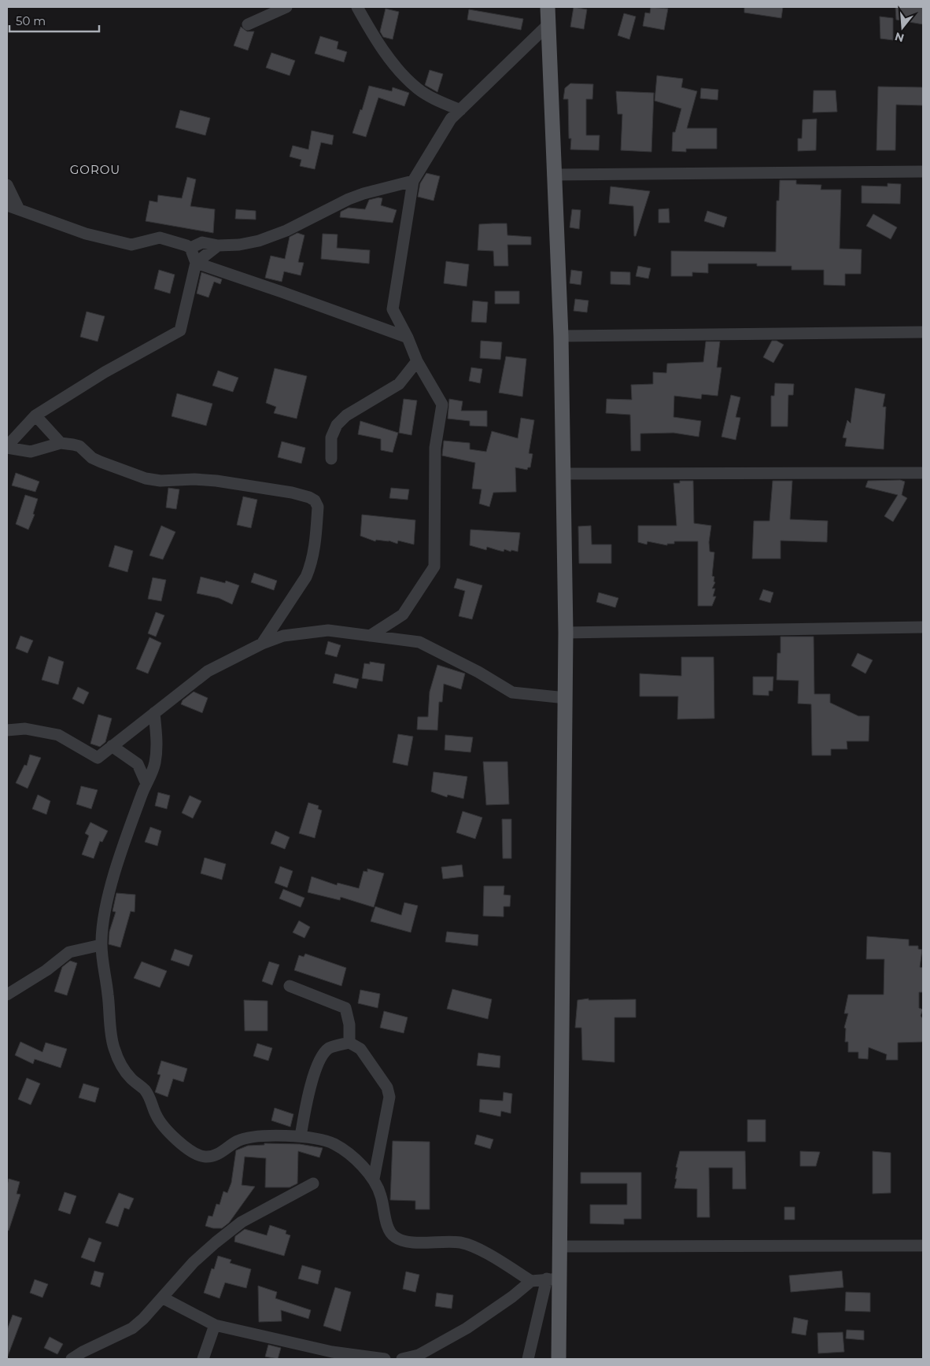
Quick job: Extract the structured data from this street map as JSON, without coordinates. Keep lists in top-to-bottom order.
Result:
{
  "districts": ["GOROU"],
  "scale_bar": "50 m",
  "north": "bottom"
}
